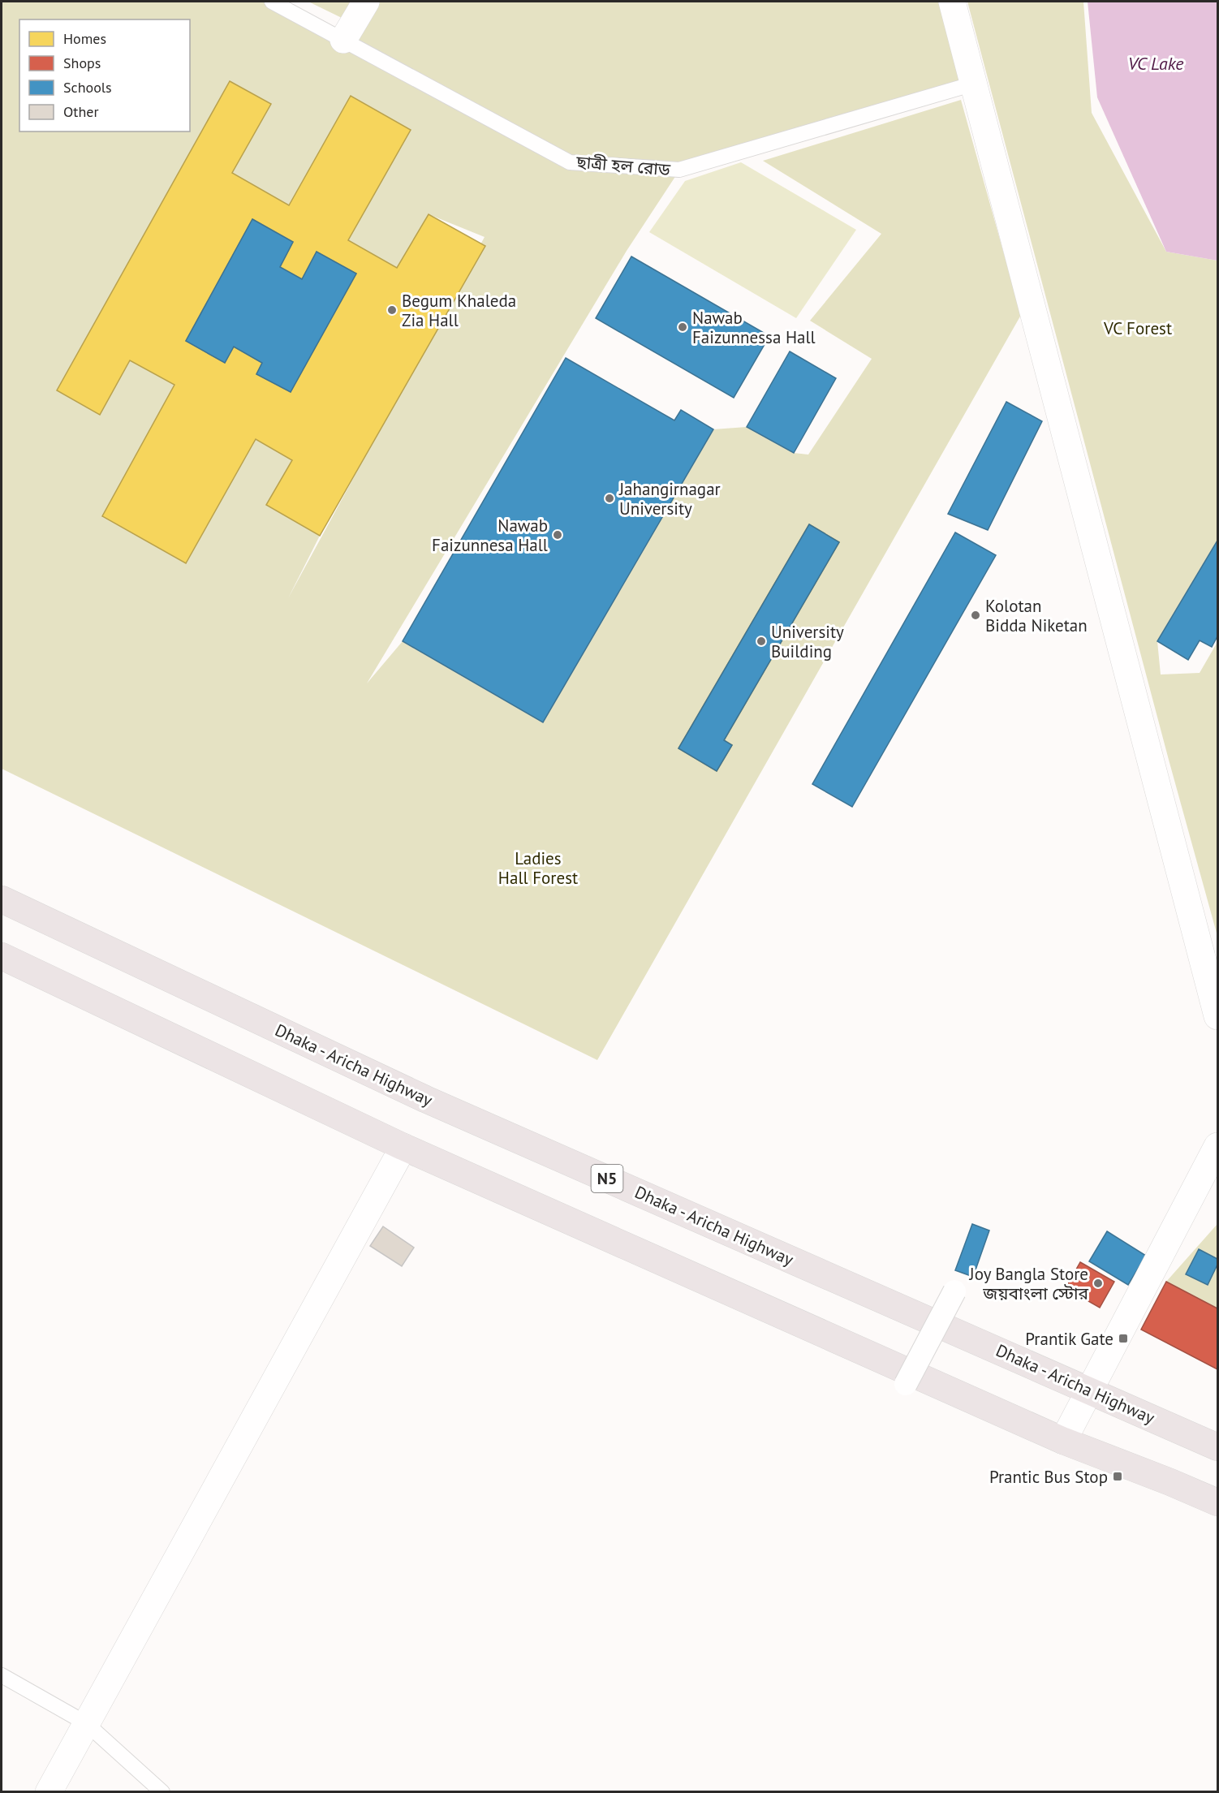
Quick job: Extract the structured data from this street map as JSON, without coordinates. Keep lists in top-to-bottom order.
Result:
{
  "streets": {
    "highway": ["Dhaka - Aricha Highway", "N5"],
    "lane": ["ছাত্রী হল রোড"]
  },
  "water": ["VC Lake"],
  "parks": ["VC Forest", "Ladies Hall Forest"],
  "places": {
    "other": [
      "Begum Khaleda Zia Hall",
      "Nawab Faizunnessa Hall",
      "Jahangirnagar University",
      "Nawab Faizunnesa Hall",
      "Kolotan Bidda Niketan",
      "University Building",
      "Joy Bangla Store জয়বাংলা স্টোর"
    ],
    "transit": ["Prantik Gate", "Prantic Bus Stop"]
  },
  "legend": [
    "Homes",
    "Shops",
    "Schools",
    "Other"
  ]
}
